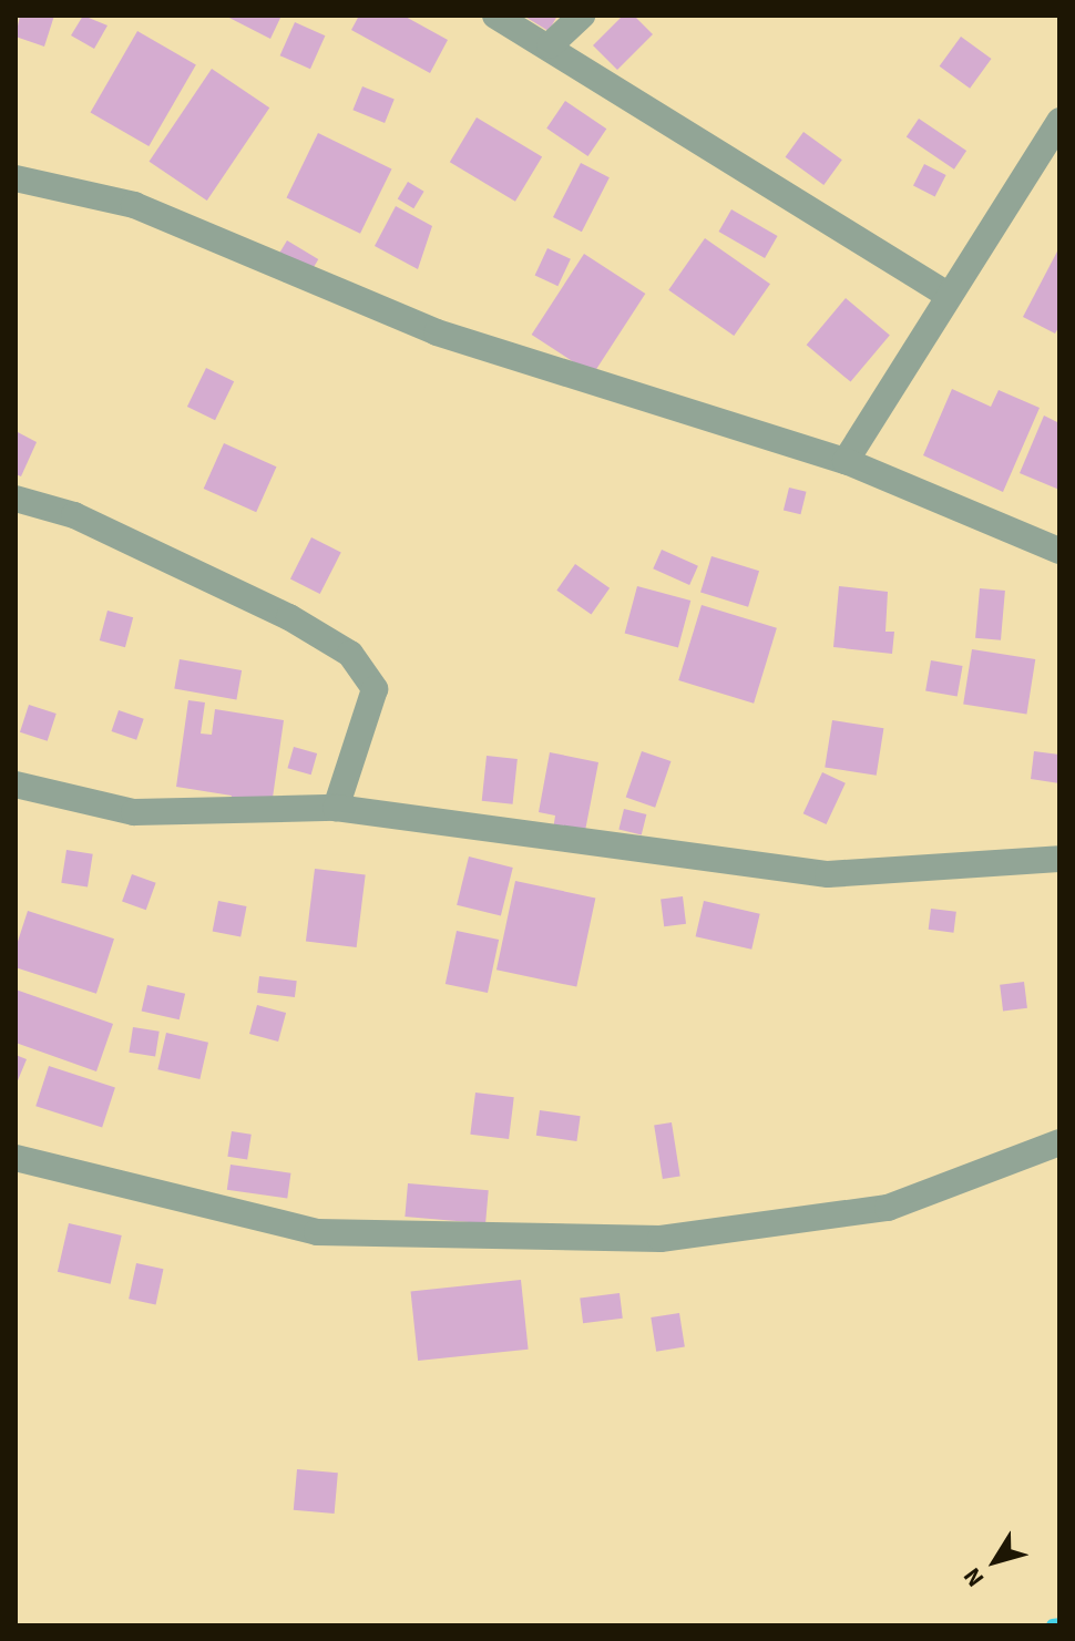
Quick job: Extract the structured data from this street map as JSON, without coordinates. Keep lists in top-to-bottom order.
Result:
{
  "north": "bottom left"
}
